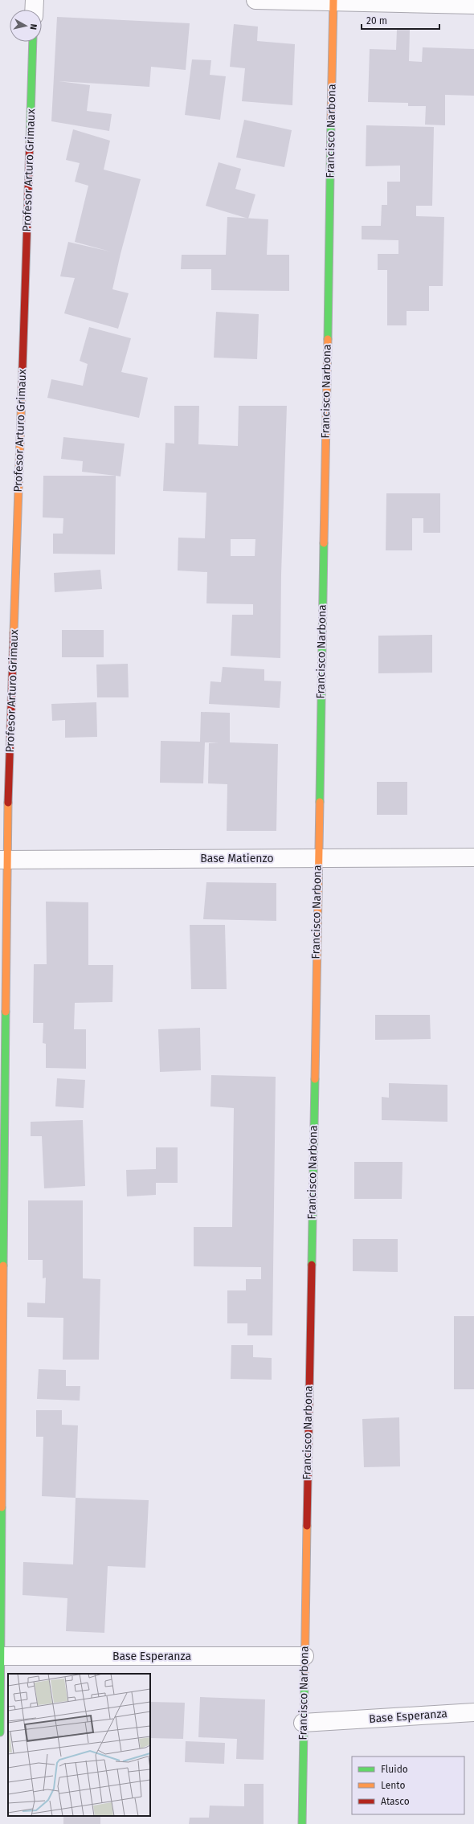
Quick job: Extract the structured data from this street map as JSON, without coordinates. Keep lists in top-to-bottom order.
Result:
{
  "streets": {
    "street": [
      "Francisco Narbona",
      "Profesor Arturo Grimaux",
      "Base Matienzo",
      "Base Esperanza"
    ]
  },
  "crossings": [
    ["Francisco Narbona", "Base Matienzo"],
    ["Francisco Narbona", "Base Esperanza"],
    ["Profesor Arturo Grimaux", "Base Matienzo"],
    ["Profesor Arturo Grimaux", "Base Esperanza"]
  ],
  "legend": ["Fluido", "Lento", "Atasco"],
  "scale_bar": "20 m",
  "north": "right"
}
